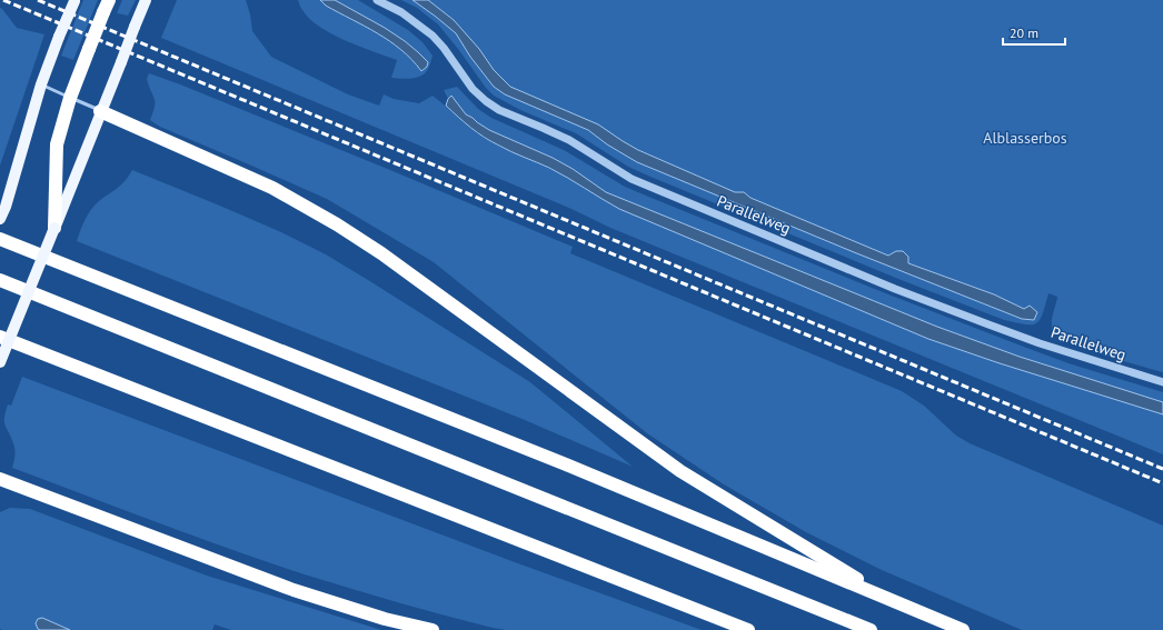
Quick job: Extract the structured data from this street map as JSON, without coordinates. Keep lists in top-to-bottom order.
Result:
{
  "streets": {
    "street": ["Parallelweg"]
  },
  "parks": ["Alblasserbos"],
  "scale_bar": "20 m"
}
